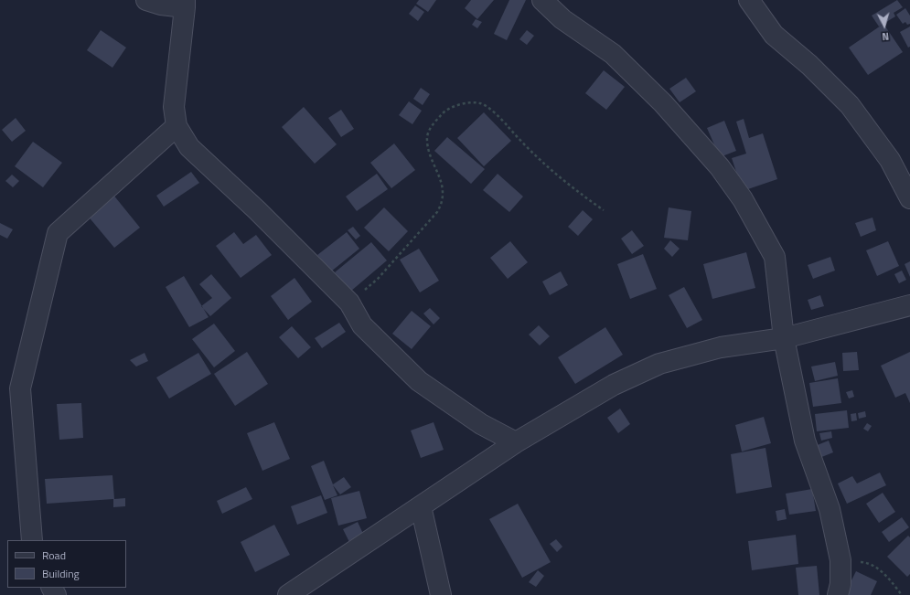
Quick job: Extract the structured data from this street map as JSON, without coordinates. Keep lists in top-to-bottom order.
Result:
{
  "legend": ["Road", "Building"],
  "north": "bottom"
}
